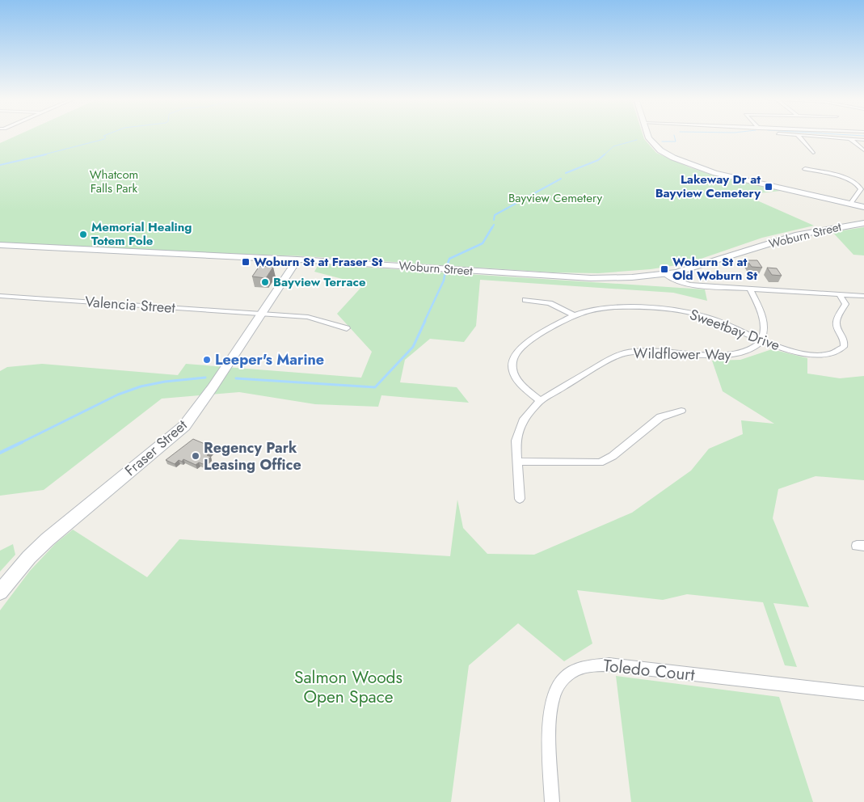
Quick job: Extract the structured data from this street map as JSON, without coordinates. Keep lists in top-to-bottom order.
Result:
{
  "streets": {
    "street": [
      "Woburn Street",
      "Valencia Street",
      "Sweetbay Drive",
      "Wildflower Way",
      "Fraser Street",
      "Toledo Court"
    ]
  },
  "crossings": [
    ["Woburn Street", "Fraser Street"],
    ["Valencia Street", "Fraser Street"],
    ["Sweetbay Drive", "Wildflower Way"]
  ],
  "parks": ["Whatcom Falls Park", "Bayview Cemetery", "Salmon Woods Open Space"],
  "places": {
    "transit": ["Lakeway Dr at Bayview Cemetery", "Woburn St at Fraser St", "Woburn St at Old Woburn St"],
    "other": [
      "Memorial Healing Totem Pole",
      "Bayview Terrace",
      "Leeper's Marine",
      "Regency Park Leasing Office"
    ]
  }
}
